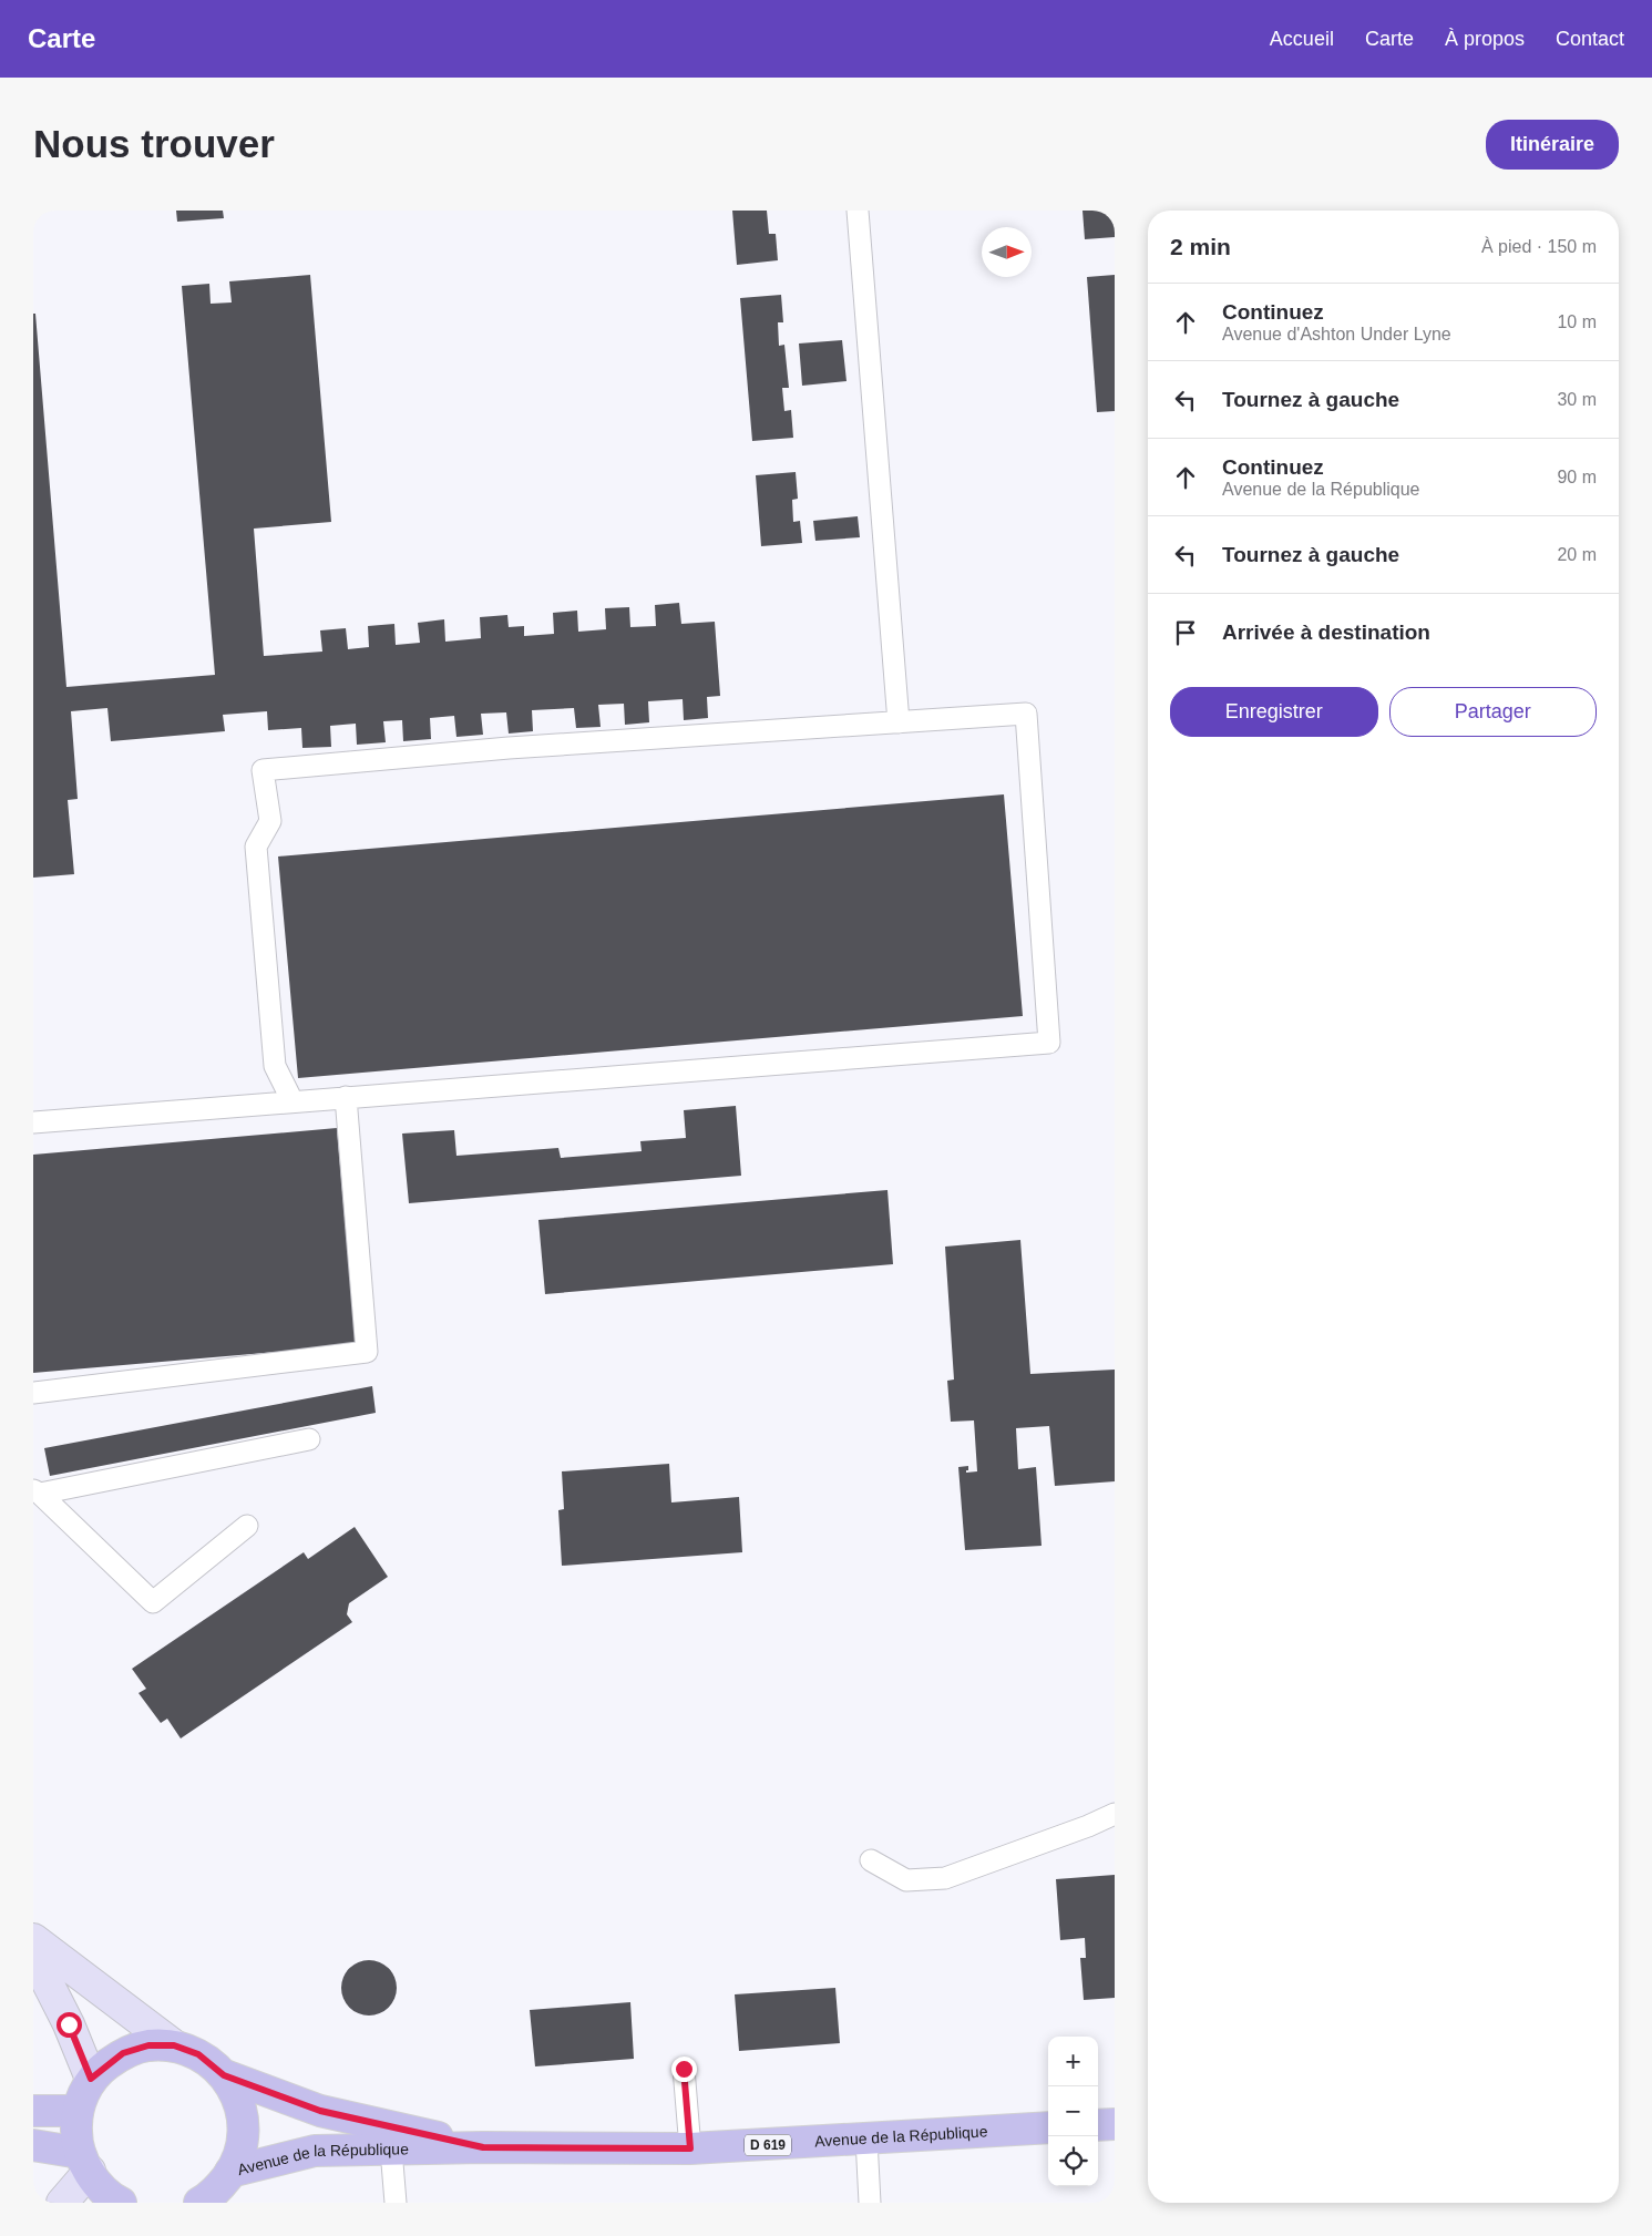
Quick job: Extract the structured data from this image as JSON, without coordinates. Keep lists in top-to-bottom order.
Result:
{
  "streets": {
    "main road": ["Avenue de la République", "D 619"]
  },
  "north": "right",
  "page": {
    "header": "Carte",
    "nav": [
      "Accueil",
      "Carte",
      "À propos",
      "Contact"
    ],
    "buttons": [
      "Itinéraire",
      ["Enregistrer", "Partager"]
    ],
    "title": "Nous trouver",
    "heading": ["2 min", "À pied · 150 m"],
    "list": [
      ["Continuez", "Avenue d'Ashton Under Lyne", "10 m"],
      ["Tournez à gauche", "30 m"],
      ["Continuez", "Avenue de la République", "90 m"],
      ["Tournez à gauche", "20 m"],
      "Arrivée à destination"
    ],
    "map_buttons": ["+", "−"]
  }
}
